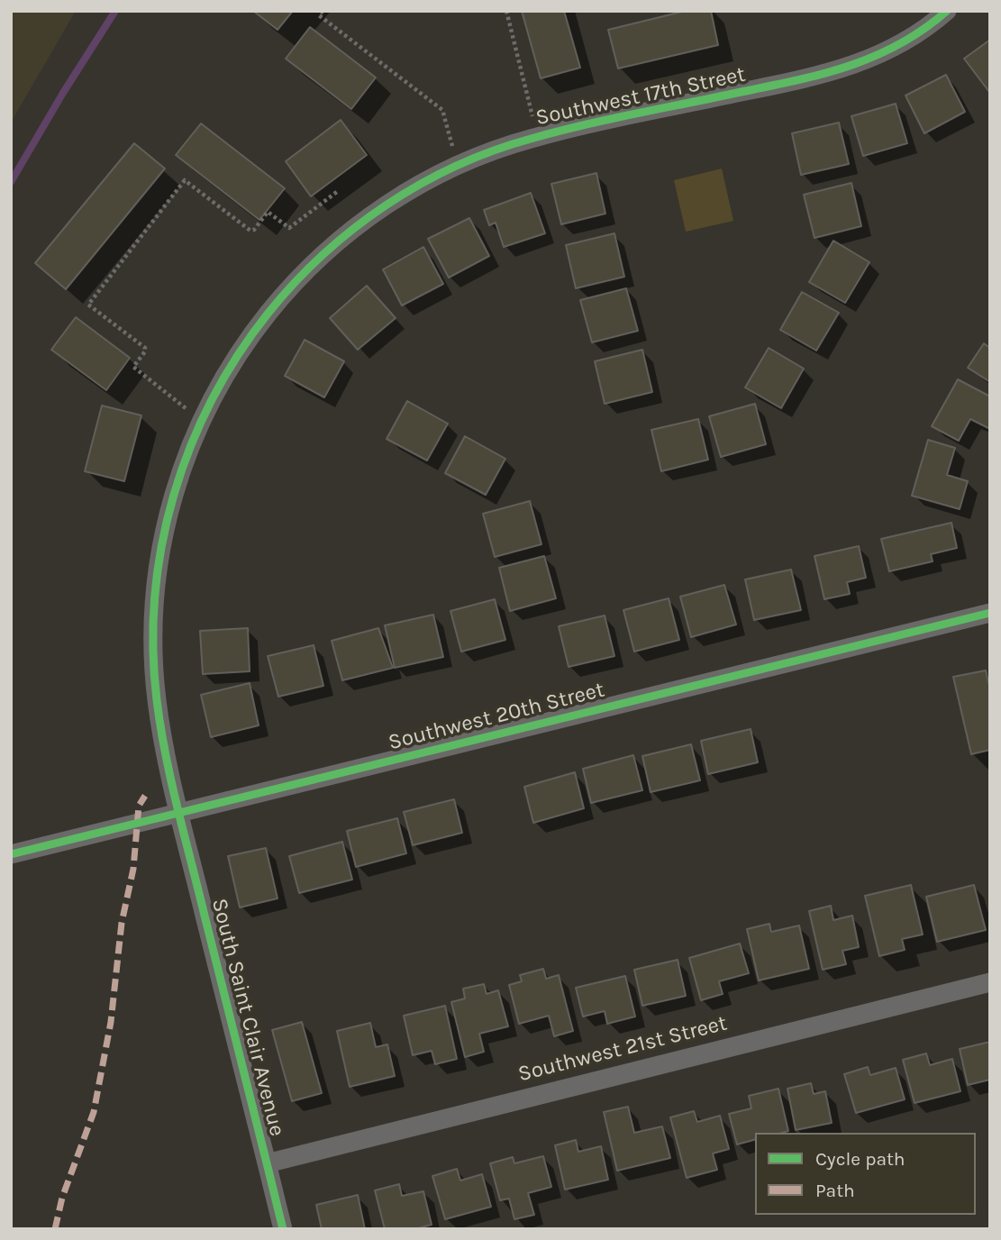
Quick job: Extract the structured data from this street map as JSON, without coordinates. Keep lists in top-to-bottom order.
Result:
{
  "streets": {
    "street": [
      "Southwest 17th Street",
      "Southwest 20th Street",
      "South Saint Clair Avenue",
      "Southwest 21st Street"
    ]
  },
  "crossings": [
    ["Southwest 17th Street", "Southwest 20th Street"],
    ["Southwest 17th Street", "South Saint Clair Avenue"],
    ["Southwest 20th Street", "South Saint Clair Avenue"],
    ["South Saint Clair Avenue", "Southwest 21st Street"]
  ],
  "legend": ["Cycle path", "Path"]
}
